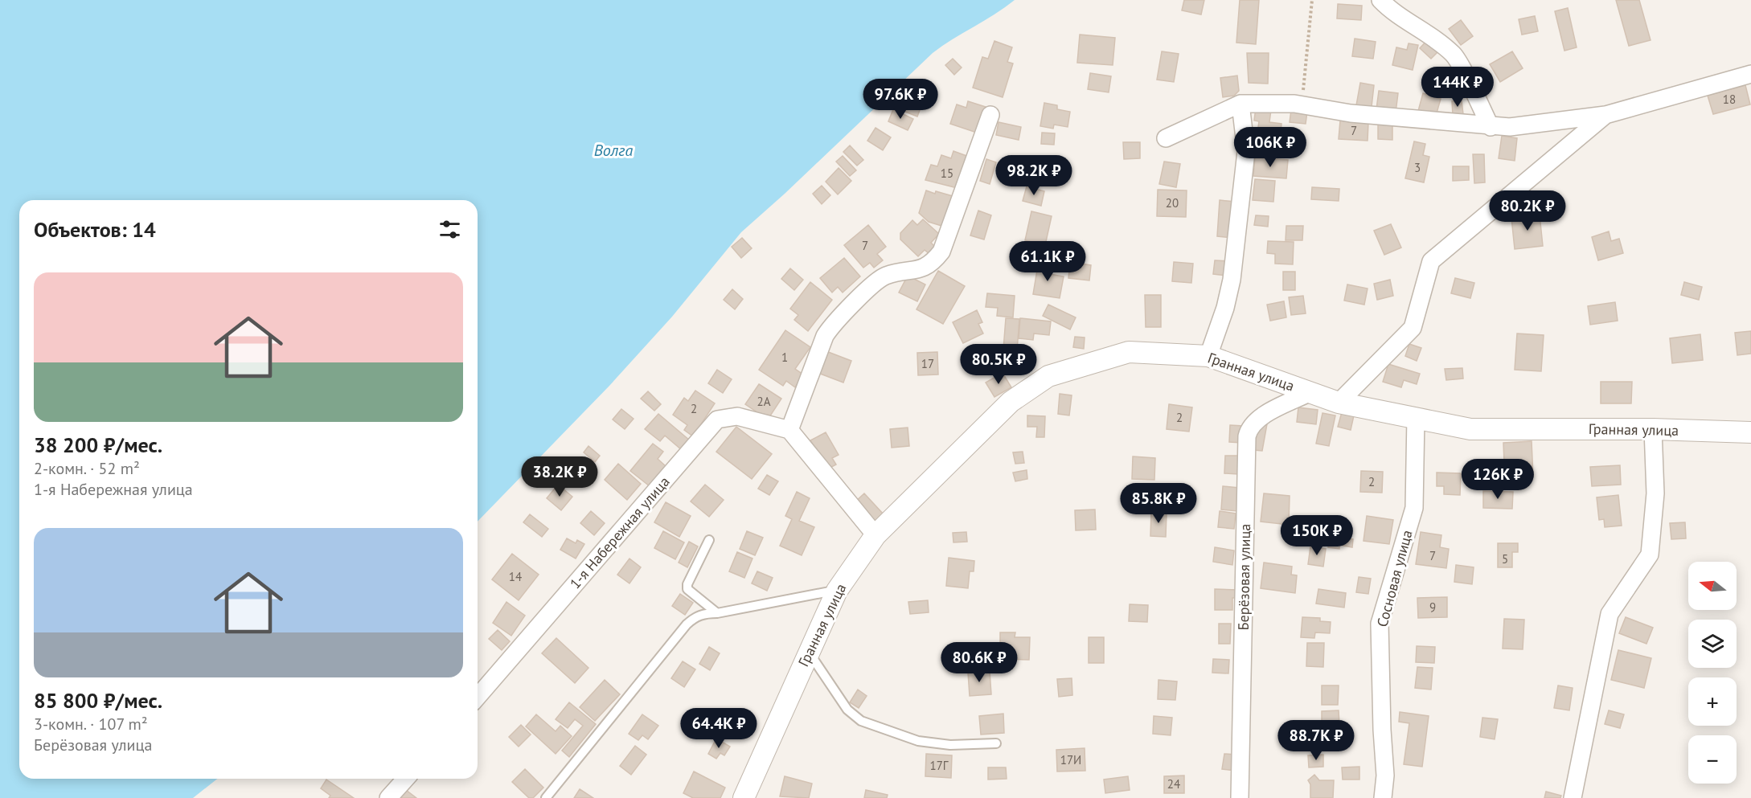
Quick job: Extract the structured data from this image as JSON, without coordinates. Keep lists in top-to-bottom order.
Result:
{
  "streets": {
    "street": [
      "Гранная улица",
      "1-я Набережная улица",
      "Берёзовая улица",
      "Сосновая улица"
    ]
  },
  "crossings": [
    ["Гранная улица", "Берёзовая улица"],
    ["Гранная улица", "Сосновая улица"]
  ],
  "water": ["Волга"],
  "house_numbers": [
    "18",
    "7",
    "3",
    "15",
    "20",
    "7",
    "1",
    "17",
    "2А",
    "2",
    "2",
    "2",
    "7",
    "5",
    "14",
    "9",
    "17И",
    "17Г",
    "24"
  ],
  "north": "left",
  "page": {
    "price": [
      "144K ₽",
      "97.6K ₽",
      "106K ₽",
      "98.2K ₽",
      "80.2K ₽",
      "61.1K ₽",
      "80.5K ₽",
      "38.2K ₽",
      "126K ₽",
      "85.8K ₽",
      "150K ₽",
      "80.6K ₽",
      "64.4K ₽",
      "88.7K ₽"
    ],
    "heading": "Объектов: 14",
    "list": [
      {
        "name": "38 200 ₽/мес.",
        "note": "2-комн. · 52 m² · 1-я Набережная улица"
      },
      {
        "name": "85 800 ₽/мес.",
        "note": "3-комн. · 107 m² · Берёзовая улица"
      }
    ],
    "map_buttons": ["+", "−"]
  }
}
